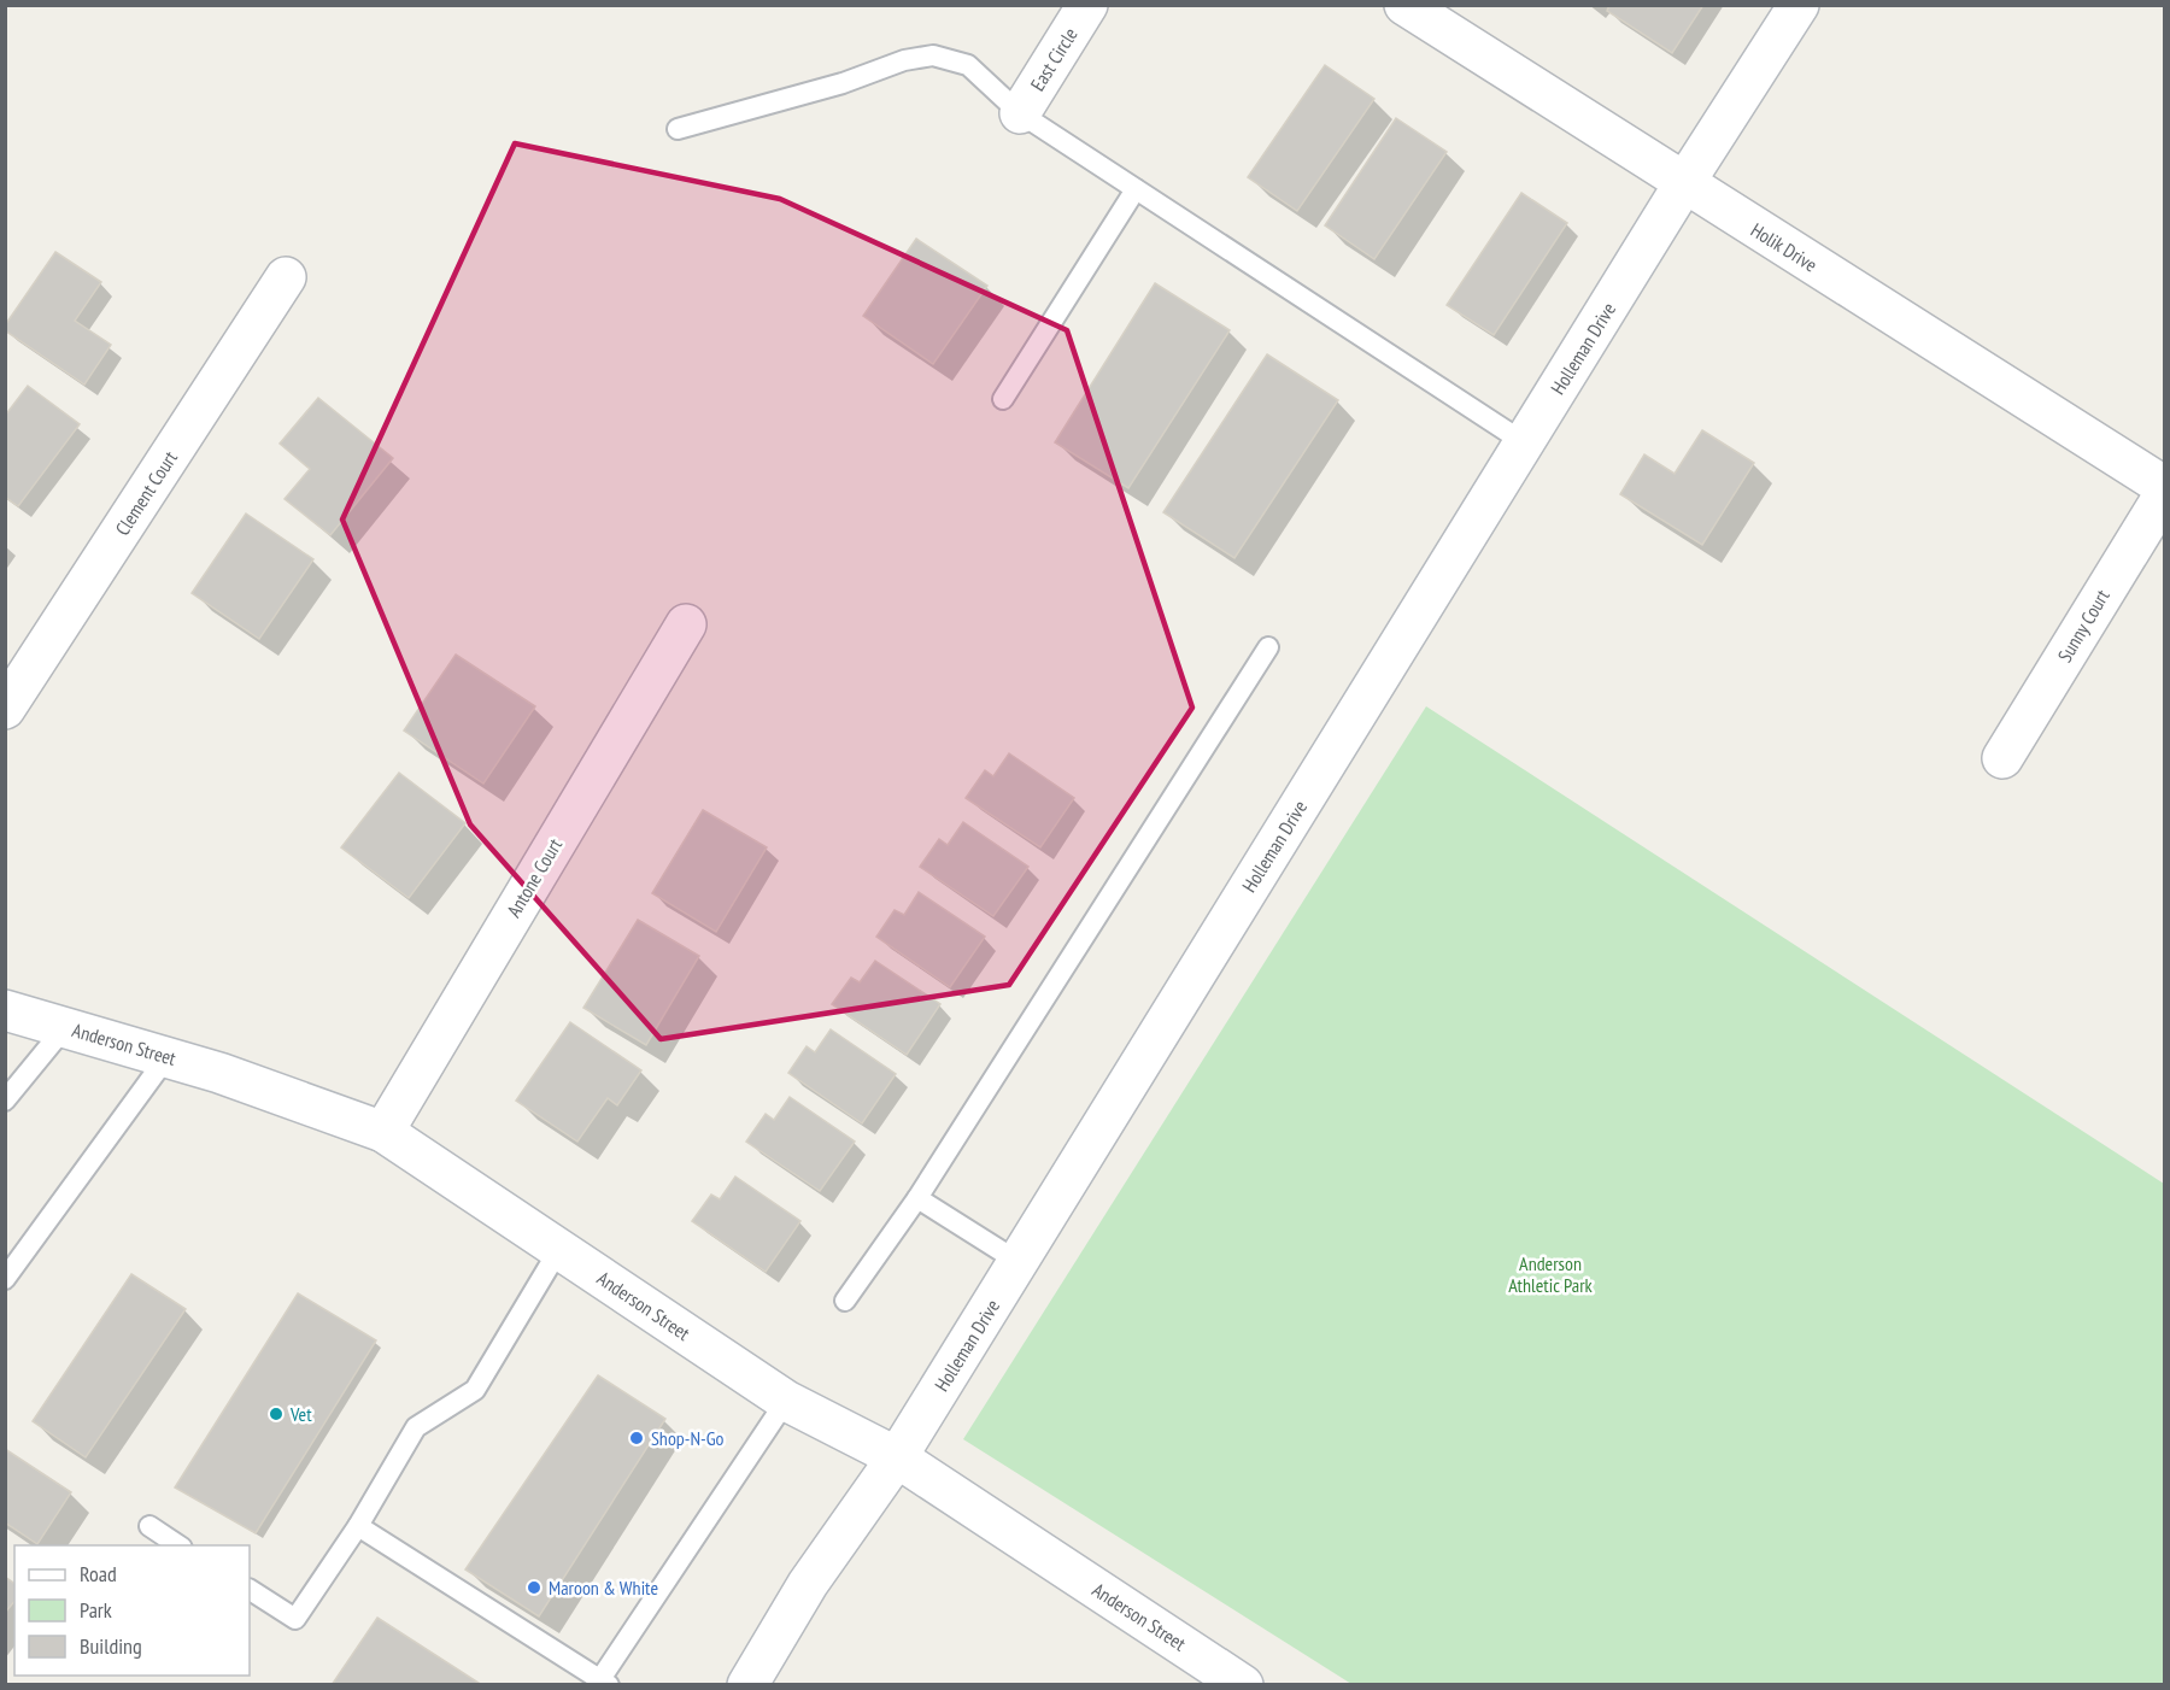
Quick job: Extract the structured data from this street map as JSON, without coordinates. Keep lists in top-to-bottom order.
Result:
{
  "streets": {
    "street": [
      "East Circle",
      "Holik Drive",
      "Holleman Drive",
      "Clement Court",
      "Sunny Court",
      "Antone Court",
      "Anderson Street"
    ]
  },
  "crossings": [
    ["Holik Drive", "Holleman Drive"],
    ["Holleman Drive", "Anderson Street"],
    ["Antone Court", "Anderson Street"]
  ],
  "parks": ["Anderson Athletic Park"],
  "places": ["Vet", "Shop-N-Go", "Maroon & White"],
  "legend": ["Road", "Park", "Building"]
}
